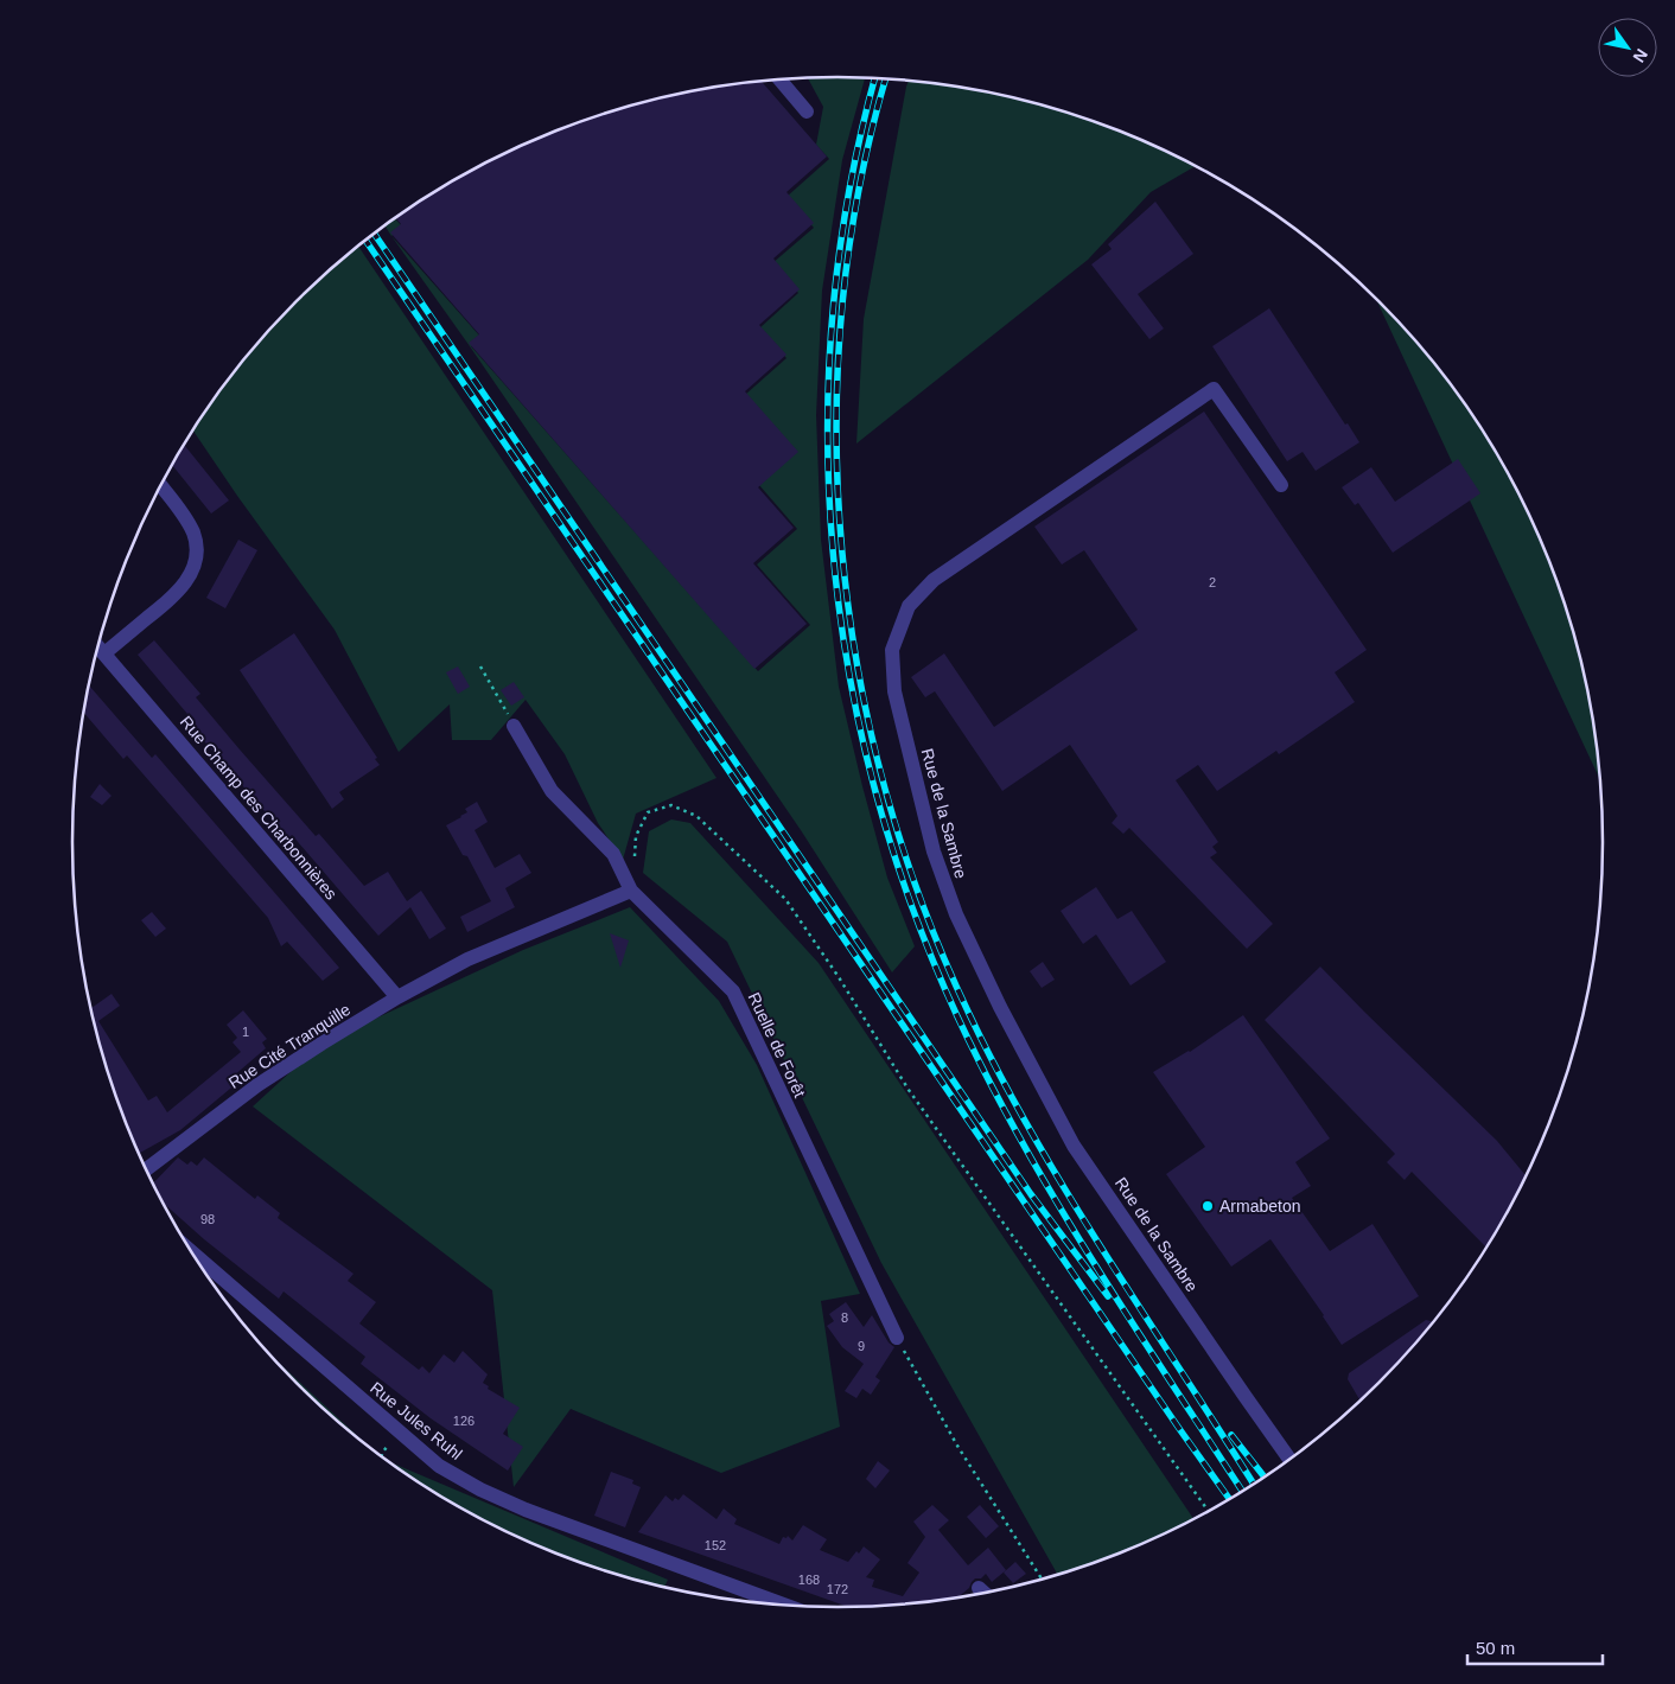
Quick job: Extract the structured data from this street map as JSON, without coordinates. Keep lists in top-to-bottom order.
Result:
{
  "streets": {
    "street": [
      "Rue Champ des Charbonnières",
      "Rue de la Sambre",
      "Ruelle de Forêt",
      "Rue Cité Tranquille",
      "Rue Jules Ruhl"
    ]
  },
  "crossings": [
    ["Rue Champ des Charbonnières", "Rue Cité Tranquille"],
    ["Ruelle de Forêt", "Rue Cité Tranquille"]
  ],
  "places": ["Armabeton"],
  "house_numbers": [
    "2",
    "1",
    "98",
    "8",
    "9",
    "126",
    "152",
    "168",
    "172"
  ],
  "scale_bar": "50 m",
  "north": "bottom right"
}
